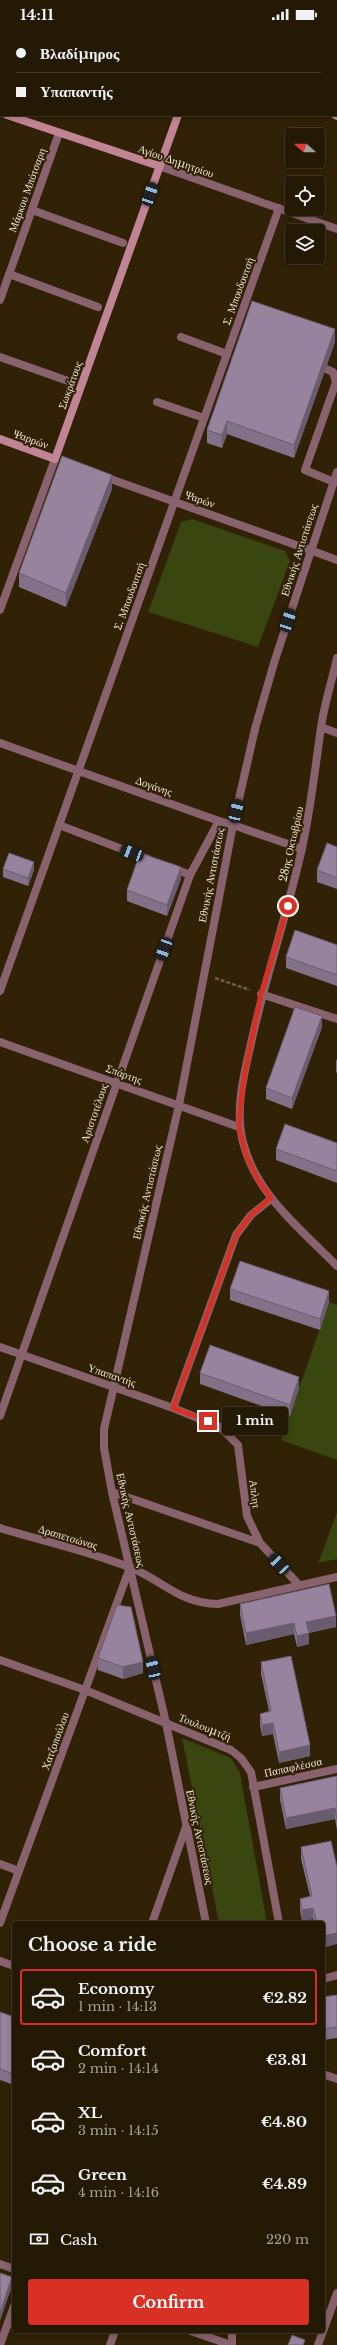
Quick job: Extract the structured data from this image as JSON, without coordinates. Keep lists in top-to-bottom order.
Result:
{
  "streets": {
    "main road": ["Αγίου Δημητρίου", "Σωκράτους", "Ψαρρών"],
    "street": [
      "Μάρκου Μπότσαρη",
      "Σ. Μπουδουτσή",
      "Ψαρών",
      "Εθνικής Αντιστάσεως",
      "Δογάνης",
      "28ης Οκτωβρίου",
      "Σπάρτης",
      "Αριστοτέλους",
      "Υπαπαντής",
      "Απλητ",
      "Δραπετσώνας",
      "Τουλουμτζή",
      "Χατζοπούλου",
      "Παπαφλέσσα"
    ]
  },
  "crossings": [
    ["Αγίου Δημητρίου", "Μάρκου Μπότσαρη"],
    ["Αγίου Δημητρίου", "Σ. Μπουδουτσή"],
    ["Αγίου Δημητρίου", "Σωκράτους"],
    ["Σ. Μπουδουτσή", "Ψαρών"],
    ["Σ. Μπουδουτσή", "Δογάνης"],
    ["Σωκράτους", "Ψαρρών"],
    ["Ψαρών", "Εθνικής Αντιστάσεως"],
    ["Εθνικής Αντιστάσεως", "Δογάνης"],
    ["Εθνικής Αντιστάσεως", "Σπάρτης"],
    ["Εθνικής Αντιστάσεως", "Υπαπαντής"],
    ["Εθνικής Αντιστάσεως", "Δραπετσώνας"],
    ["Εθνικής Αντιστάσεως", "Τουλουμτζή"],
    ["Εθνικής Αντιστάσεως", "Χατζοπούλου"],
    ["Δογάνης", "28ης Οκτωβρίου"],
    ["Δογάνης", "Αριστοτέλους"],
    ["28ης Οκτωβρίου", "Σπάρτης"],
    ["Σπάρτης", "Αριστοτέλους"],
    ["Αριστοτέλους", "Υπαπαντής"],
    ["Υπαπαντής", "Απλητ"],
    ["Απλητ", "Δραπετσώνας"],
    ["Δραπετσώνας", "Χατζοπούλου"],
    ["Τουλουμτζή", "Χατζοπούλου"],
    ["Τουλουμτζή", "Παπαφλέσσα"]
  ],
  "north": "left",
  "page": {
    "status": "14:11",
    "banner": ["Βλαδίμηρος", "Υπαπαντής"],
    "bubble": "1 min",
    "heading": "Choose a ride",
    "list": [
      {
        "name": "Economy",
        "note": "1 min · 14:13",
        "value": "€2.82"
      },
      {
        "name": "Comfort",
        "note": "2 min · 14:14",
        "value": "€3.81"
      },
      {
        "name": "XL",
        "note": "3 min · 14:15",
        "value": "€4.80"
      },
      {
        "name": "Green",
        "note": "4 min · 14:16",
        "value": "€4.89"
      }
    ],
    "pay": ["Cash", "220 m"],
    "buttons": "Confirm"
  }
}
